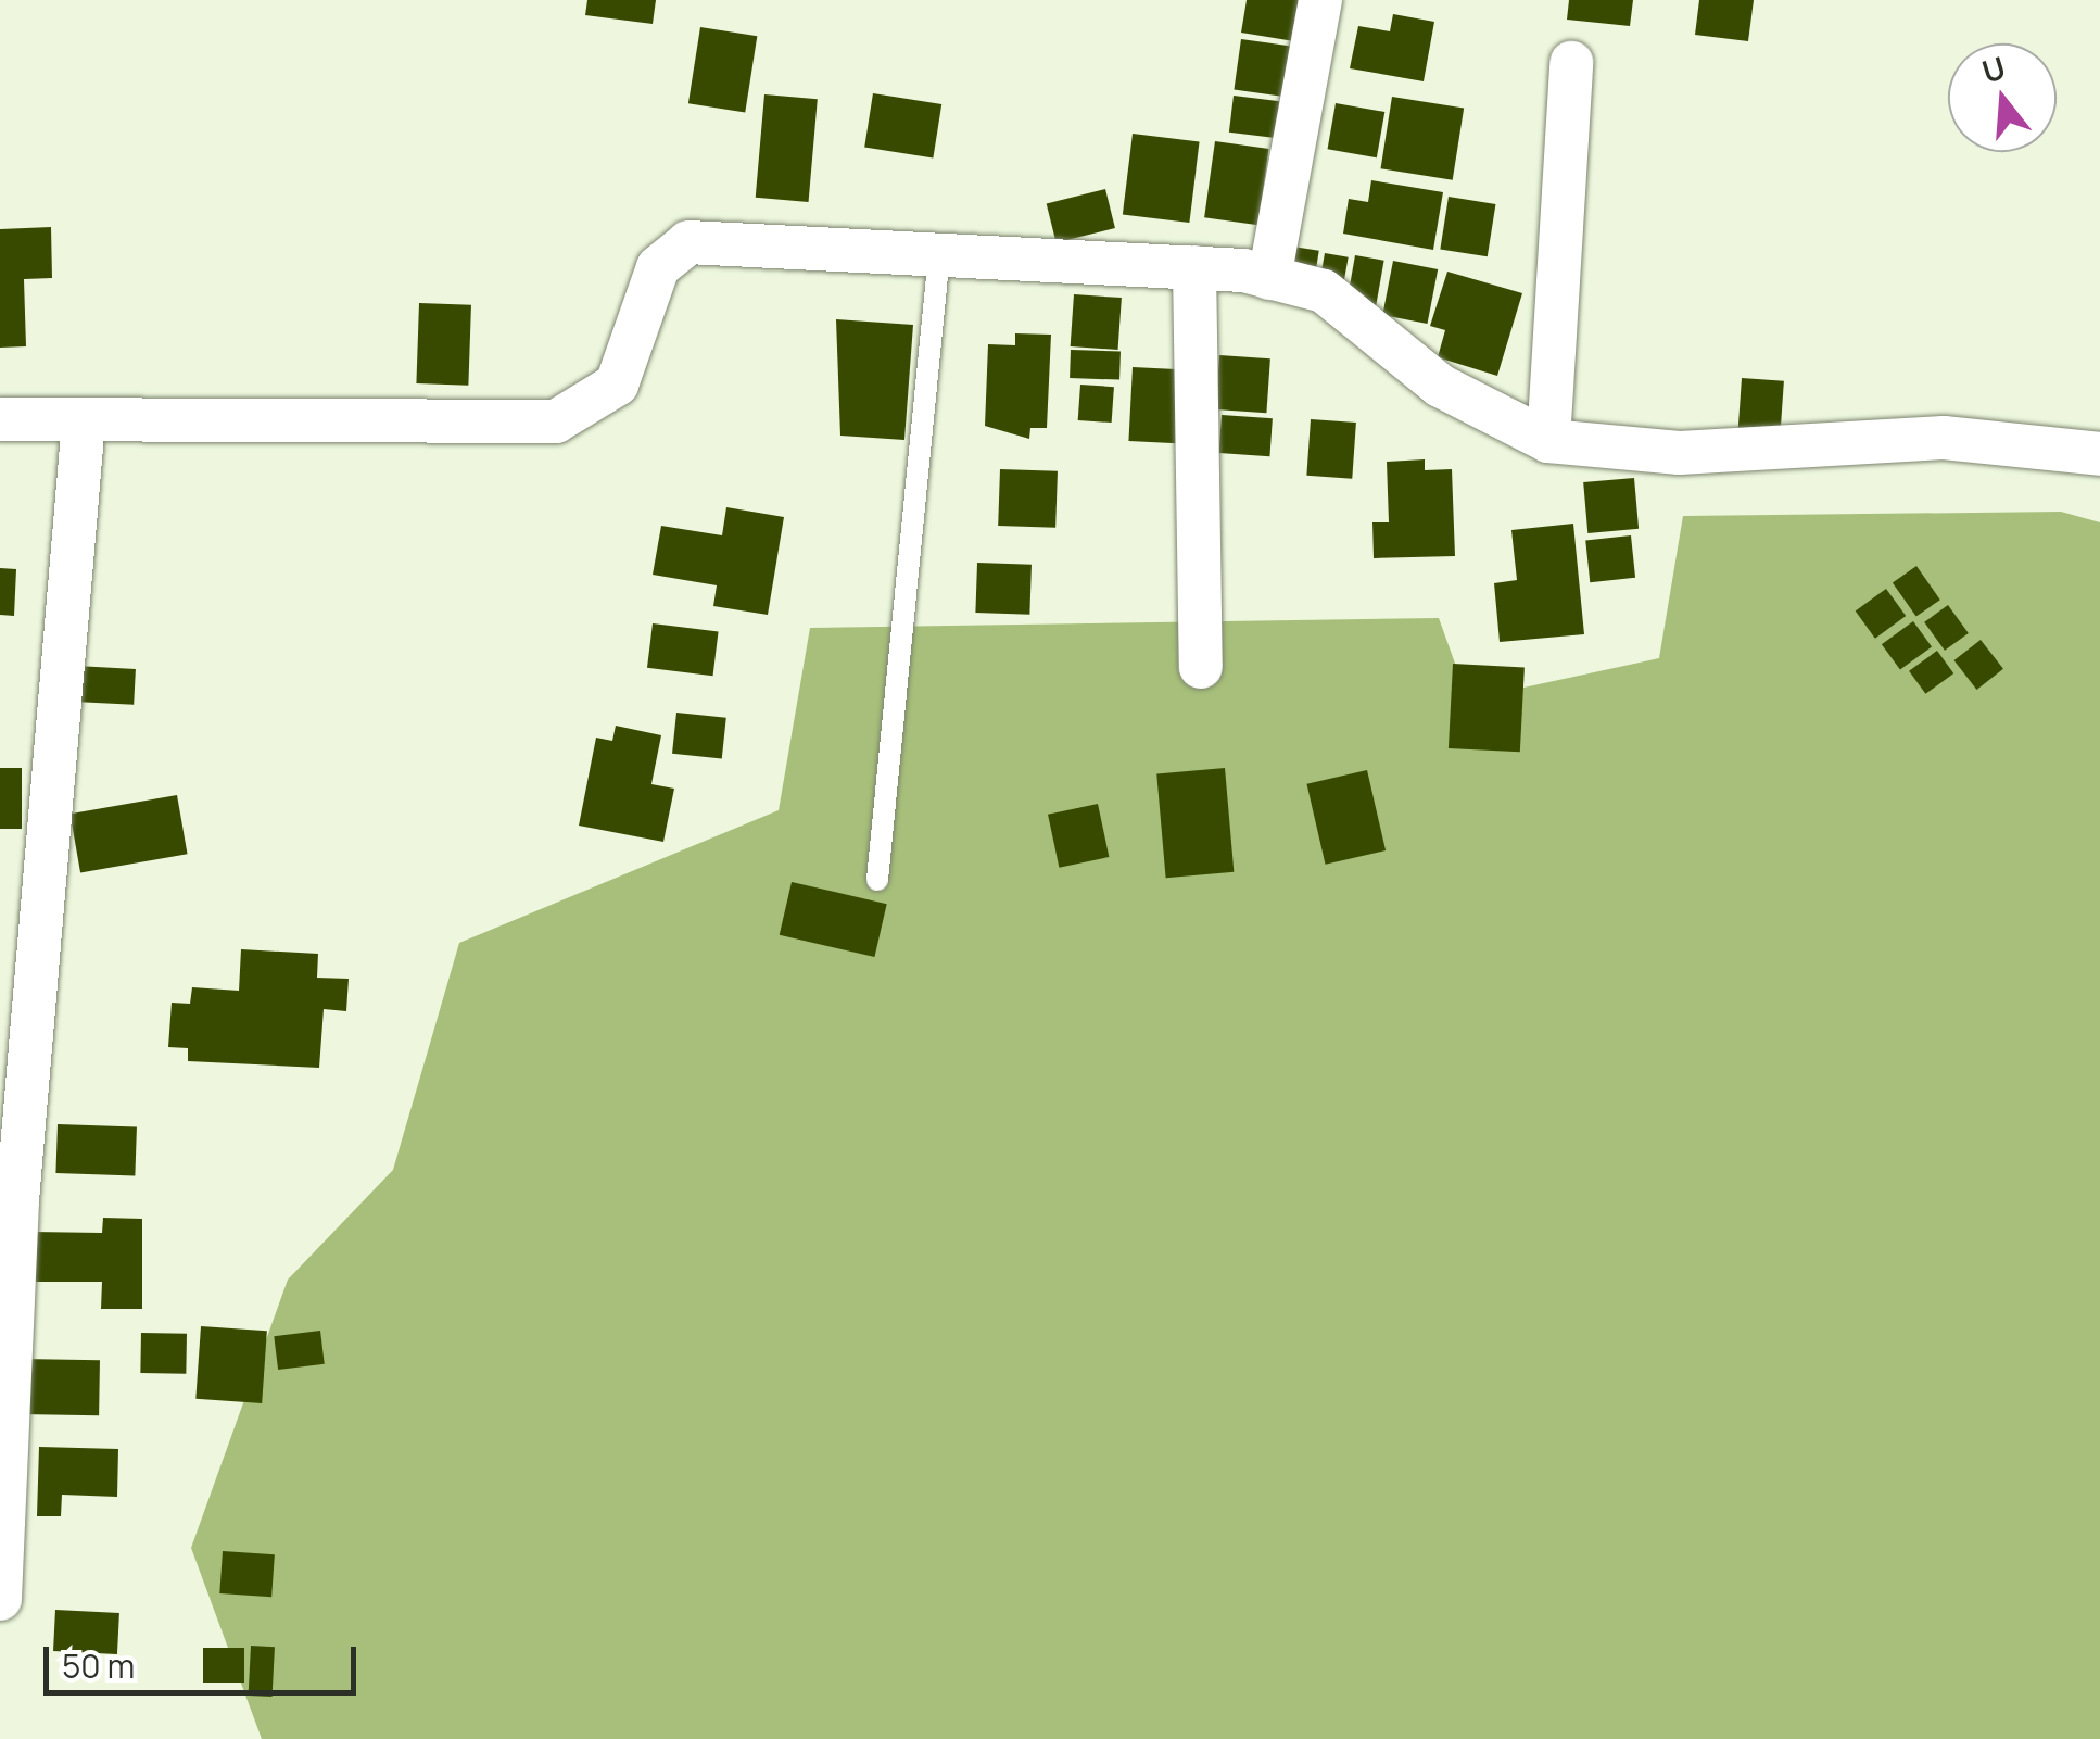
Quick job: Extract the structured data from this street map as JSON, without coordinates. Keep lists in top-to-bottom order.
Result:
{
  "scale_bar": "50 m",
  "north": "top"
}
